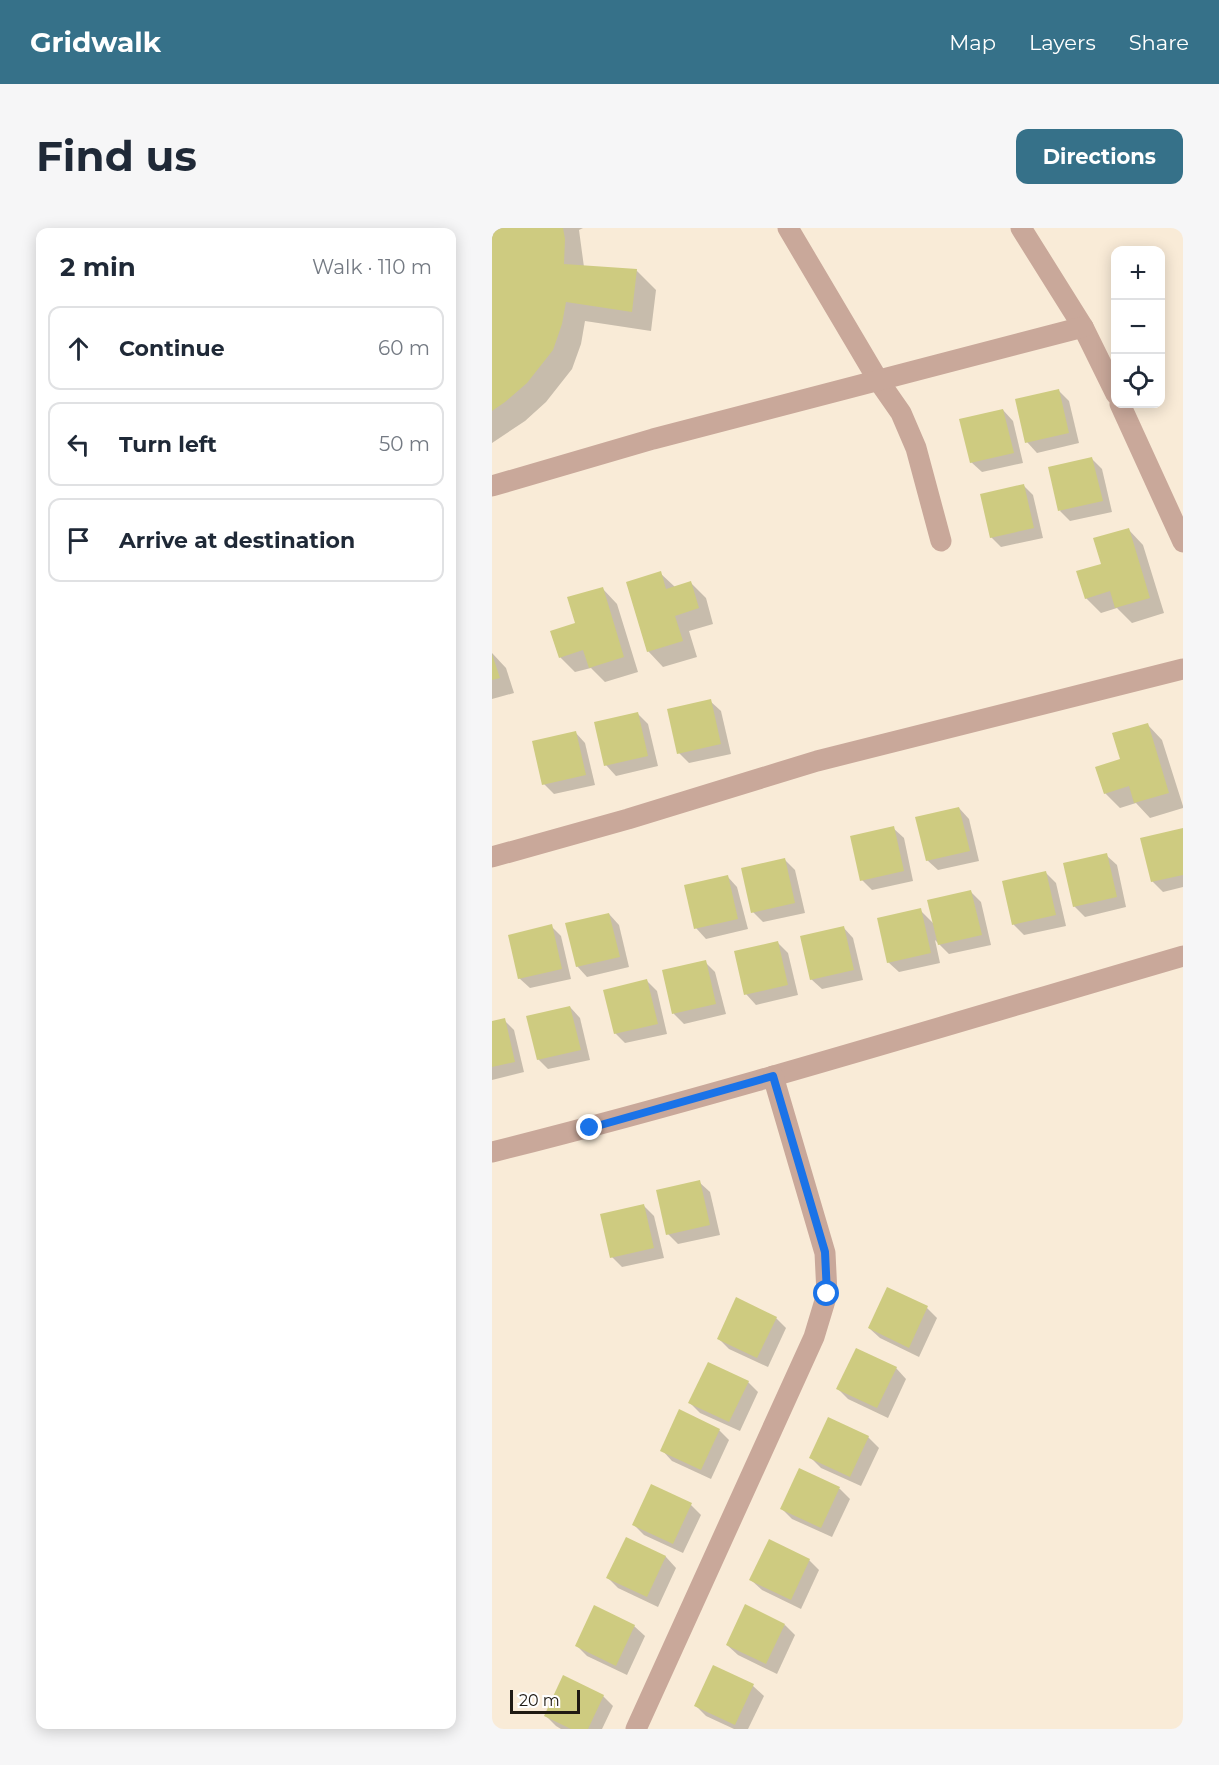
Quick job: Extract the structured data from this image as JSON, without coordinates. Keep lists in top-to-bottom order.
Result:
{
  "scale_bar": "20 m",
  "page": {
    "header": "Gridwalk",
    "nav": ["Map", "Layers", "Share"],
    "buttons": "Directions",
    "title": "Find us",
    "heading": ["2 min", "Walk · 110 m"],
    "map_buttons": ["+", "−"],
    "list": [
      ["Continue", "60 m"],
      ["Turn left", "50 m"],
      "Arrive at destination"
    ],
    "scale": "20 m"
  }
}
